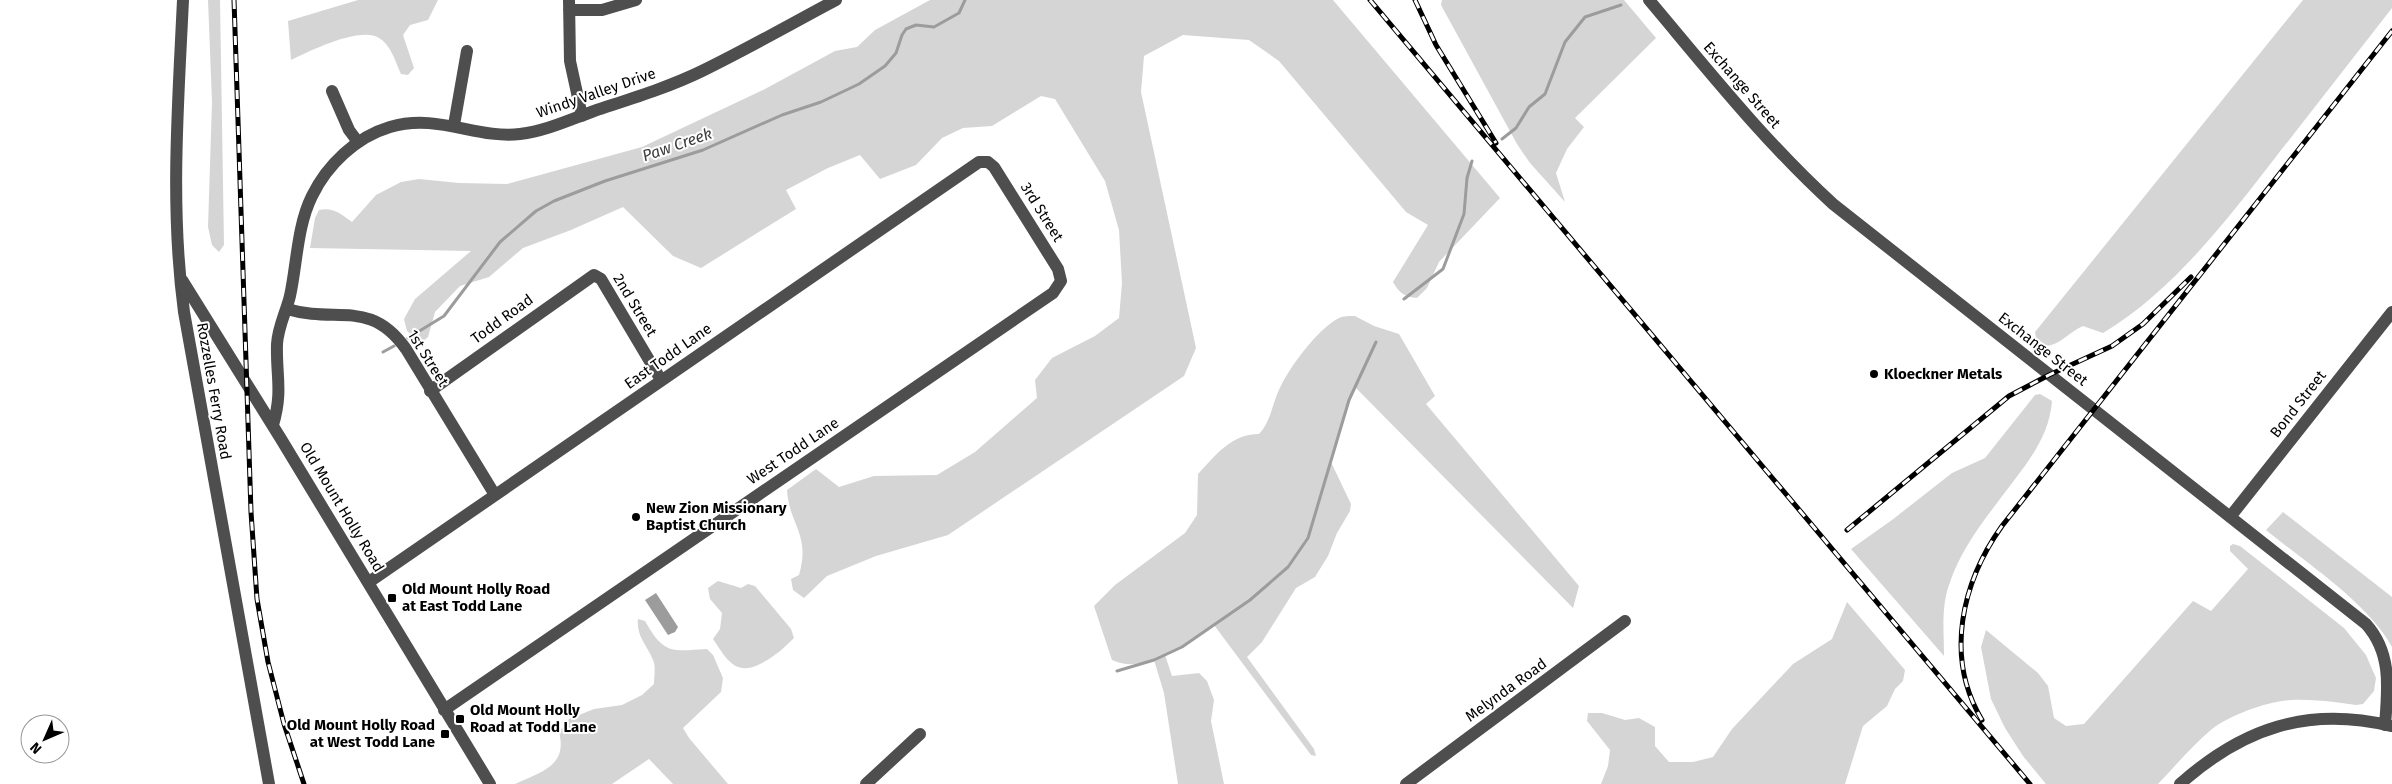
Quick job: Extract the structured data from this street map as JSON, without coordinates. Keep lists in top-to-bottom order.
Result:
{
  "streets": {
    "street": [
      "Exchange Street",
      "Windy Valley Drive",
      "3rd Street",
      "2nd Street",
      "Todd Road",
      "East Todd Lane",
      "1st Street",
      "Rozzelles Ferry Road",
      "Bond Street",
      "West Todd Lane",
      "Old Mount Holly Road",
      "Melynda Road"
    ]
  },
  "crossings": [
    ["Exchange Street", "Bond Street"],
    ["Windy Valley Drive", "1st Street"],
    ["Windy Valley Drive", "Old Mount Holly Road"],
    ["3rd Street", "East Todd Lane"],
    ["3rd Street", "West Todd Lane"],
    ["2nd Street", "Todd Road"],
    ["2nd Street", "East Todd Lane"],
    ["Todd Road", "1st Street"],
    ["East Todd Lane", "1st Street"],
    ["East Todd Lane", "Old Mount Holly Road"],
    ["Rozzelles Ferry Road", "Old Mount Holly Road"],
    ["West Todd Lane", "Old Mount Holly Road"]
  ],
  "water": ["Paw Creek"],
  "places": {
    "other": ["Kloeckner Metals", "New Zion Missionary Baptist Church"],
    "transit": ["Old Mount Holly Road at East Todd Lane", "Old Mount Holly Road at Todd Lane", "Old Mount Holly Road at West Todd Lane"]
  },
  "north": "bottom left"
}
